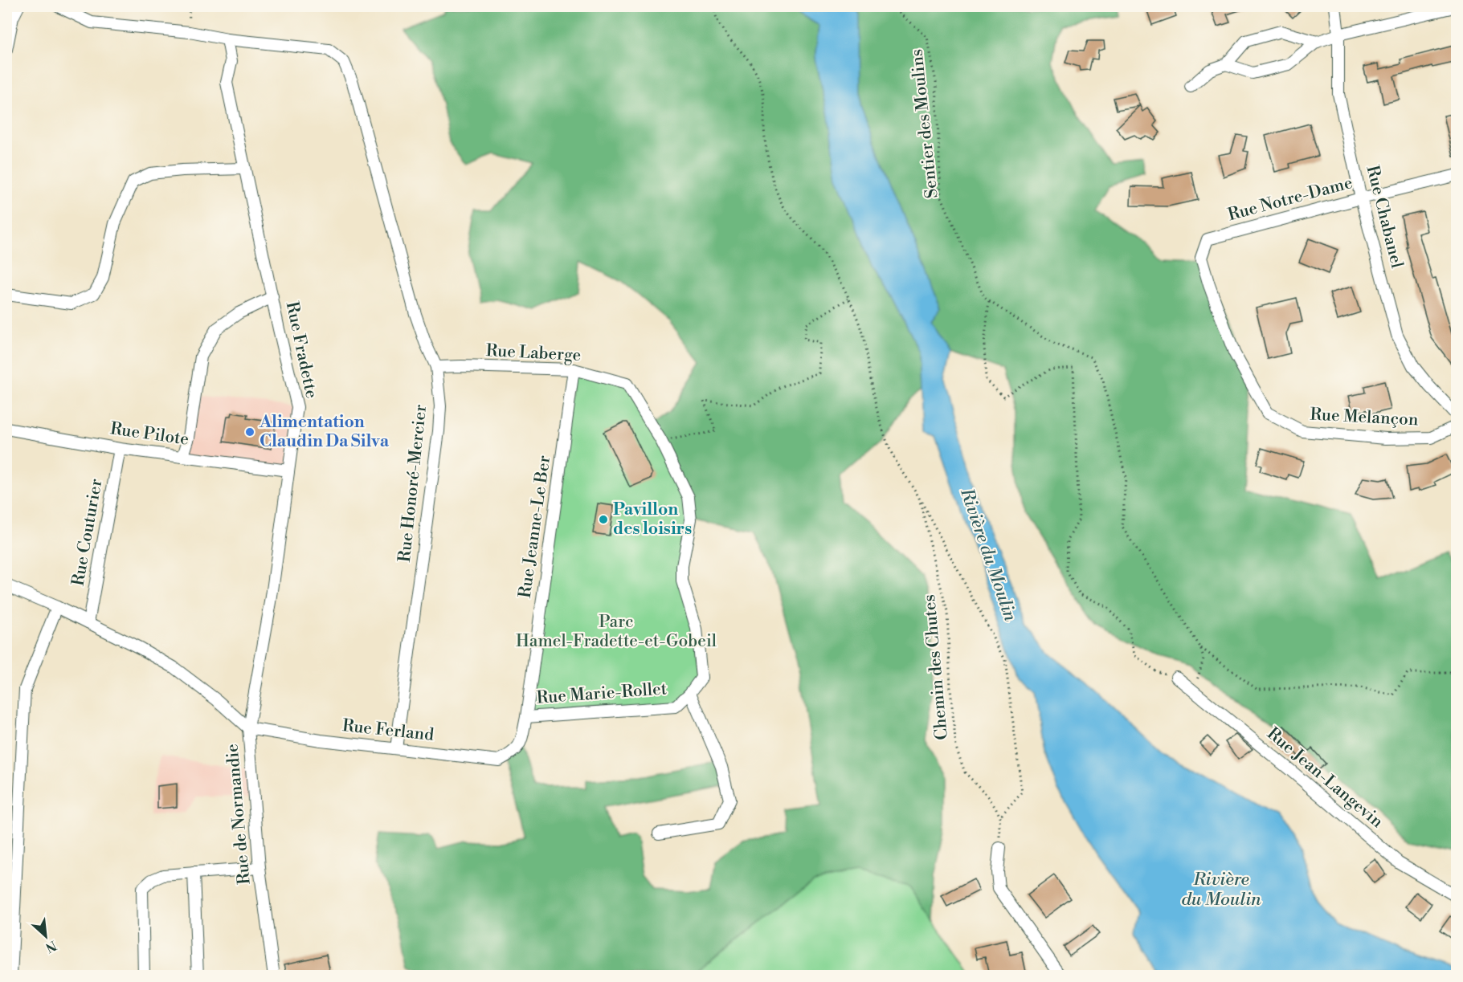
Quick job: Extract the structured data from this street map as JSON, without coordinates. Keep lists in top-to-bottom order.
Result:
{
  "streets": {
    "street": [
      "Rue Notre-Dame",
      "Rue Chabanel",
      "Rue Fradette",
      "Rue Laberge",
      "Rue Melançon",
      "Rue Pilote",
      "Rue Honoré-Mercier",
      "Rue Jeanne-Le Ber",
      "Rue Couturier",
      "Rue Marie-Rollet",
      "Rue Ferland",
      "Rue Jean-Langevin",
      "Rue de Normandie"
    ],
    "path": ["Sentier des Moulins", "Chemin des Chutes"]
  },
  "crossings": [
    ["Rue Notre-Dame", "Rue Chabanel"],
    ["Rue Notre-Dame", "Rue Melançon"],
    ["Rue Fradette", "Rue Pilote"],
    ["Rue Fradette", "Rue Honoré-Mercier"],
    ["Rue Fradette", "Rue Ferland"],
    ["Rue Fradette", "Rue de Normandie"],
    ["Rue Laberge", "Rue Honoré-Mercier"],
    ["Rue Laberge", "Rue Jeanne-Le Ber"],
    ["Rue Laberge", "Rue Marie-Rollet"],
    ["Rue Pilote", "Rue Couturier"],
    ["Rue Honoré-Mercier", "Rue Ferland"],
    ["Rue Jeanne-Le Ber", "Rue Marie-Rollet"],
    ["Rue Jeanne-Le Ber", "Rue Ferland"],
    ["Rue Couturier", "Rue de Normandie"],
    ["Rue Ferland", "Rue de Normandie"]
  ],
  "water": ["Rivière du Moulin"],
  "parks": ["Parc Hamel-Fradette-et-Gobeil"],
  "places": ["Alimentation Claudin Da Silva", "Pavillon des loisirs"],
  "north": "bottom right"
}
